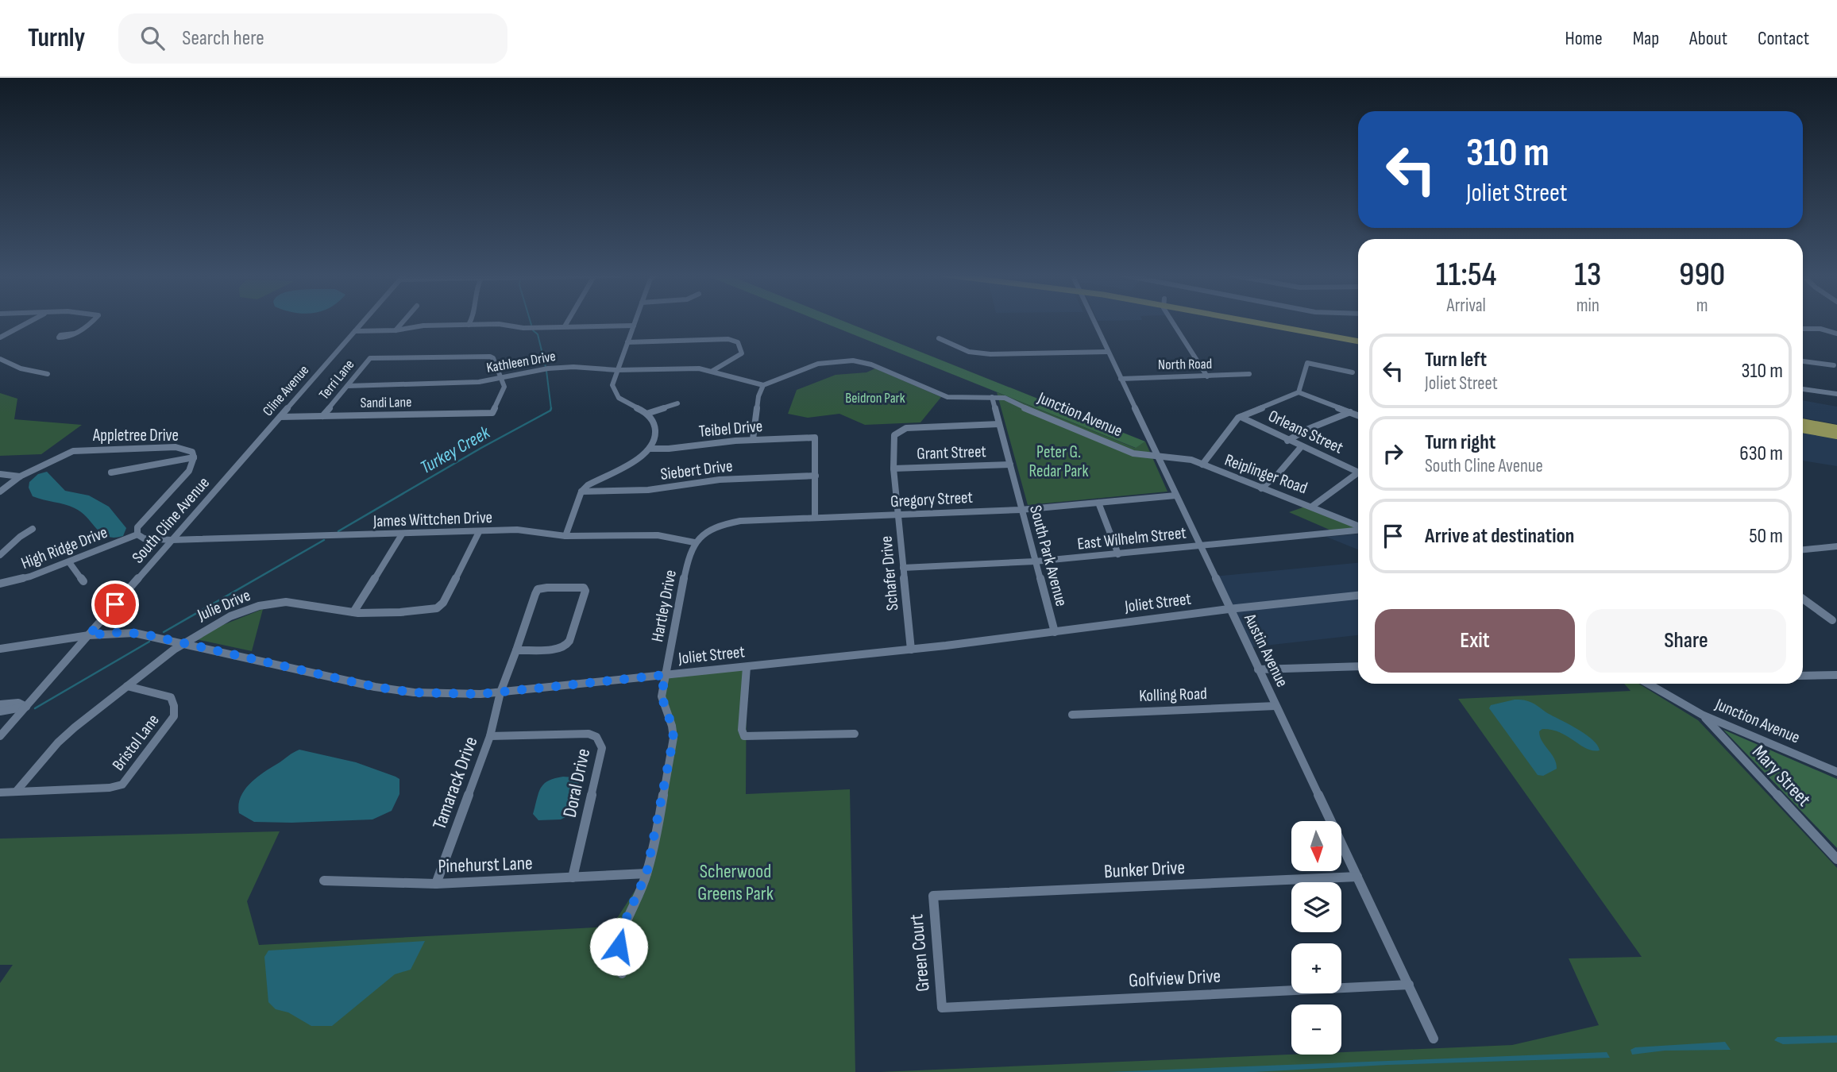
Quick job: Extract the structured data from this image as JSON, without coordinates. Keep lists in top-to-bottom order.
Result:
{
  "streets": {
    "street": [
      "Kathleen Drive",
      "North Road",
      "Terri Lane",
      "Cline Avenue",
      "Sandi Lane",
      "Junction Avenue",
      "Teibel Drive",
      "Orleans Street",
      "Appletree Drive",
      "Grant Street",
      "Siebert Drive",
      "Reiplinger Road",
      "Gregory Street",
      "James Wittchen Drive",
      "South Cline Avenue",
      "East Wilhelm Street",
      "High Ridge Drive",
      "South Park Avenue",
      "Schafer Drive",
      "Joliet Street",
      "Julie Drive",
      "Hartley Drive",
      "Austin Avenue",
      "Kolling Road",
      "Bristol Lane",
      "Mary Street",
      "Tamarack Drive",
      "Doral Drive",
      "Pinehurst Lane",
      "Bunker Drive",
      "Green Court",
      "Golfview Drive"
    ]
  },
  "crossings": [
    ["Kathleen Drive", "Terri Lane"],
    ["Kathleen Drive", "Sandi Lane"],
    ["North Road", "Austin Avenue"],
    ["Terri Lane", "Sandi Lane"],
    ["Cline Avenue", "Sandi Lane"],
    ["Cline Avenue", "South Cline Avenue"],
    ["Junction Avenue", "Reiplinger Road"],
    ["Junction Avenue", "South Park Avenue"],
    ["Junction Avenue", "Austin Avenue"],
    ["Junction Avenue", "Mary Street"],
    ["Grant Street", "South Park Avenue"],
    ["Grant Street", "Schafer Drive"],
    ["Reiplinger Road", "Austin Avenue"],
    ["Gregory Street", "James Wittchen Drive"],
    ["Gregory Street", "South Park Avenue"],
    ["Gregory Street", "Schafer Drive"],
    ["Gregory Street", "Hartley Drive"],
    ["Gregory Street", "Austin Avenue"],
    ["James Wittchen Drive", "South Cline Avenue"],
    ["James Wittchen Drive", "High Ridge Drive"],
    ["James Wittchen Drive", "Julie Drive"],
    ["James Wittchen Drive", "Hartley Drive"],
    ["South Cline Avenue", "Joliet Street"],
    ["East Wilhelm Street", "South Park Avenue"],
    ["East Wilhelm Street", "Schafer Drive"],
    ["East Wilhelm Street", "Austin Avenue"],
    ["South Park Avenue", "Schafer Drive"],
    ["South Park Avenue", "Joliet Street"],
    ["Schafer Drive", "Joliet Street"],
    ["Joliet Street", "Julie Drive"],
    ["Joliet Street", "Hartley Drive"],
    ["Joliet Street", "Austin Avenue"],
    ["Joliet Street", "Tamarack Drive"],
    ["Julie Drive", "Bristol Lane"],
    ["Hartley Drive", "Pinehurst Lane"],
    ["Austin Avenue", "Kolling Road"],
    ["Austin Avenue", "Bunker Drive"],
    ["Austin Avenue", "Golfview Drive"],
    ["Tamarack Drive", "Doral Drive"],
    ["Tamarack Drive", "Pinehurst Lane"],
    ["Doral Drive", "Pinehurst Lane"],
    ["Bunker Drive", "Green Court"],
    ["Green Court", "Golfview Drive"]
  ],
  "water": ["Turkey Creek"],
  "parks": ["Beidron Park", "Peter G. Redar Park", "Scherwood Greens Park"],
  "north": "bottom",
  "page": {
    "header": "Turnly",
    "search": "Search here",
    "nav": [
      "Home",
      "Map",
      "About",
      "Contact"
    ],
    "turn": ["310 m", "Joliet Street"],
    "eta": [
      "11:54",
      "Arrival",
      "13",
      "min",
      "990",
      "m"
    ],
    "list": [
      {
        "name": "Turn left",
        "note": "Joliet Street",
        "value": "310 m"
      },
      {
        "name": "Turn right",
        "note": "South Cline Avenue",
        "value": "630 m"
      },
      {
        "name": "Arrive at destination",
        "value": "50 m"
      }
    ],
    "buttons": ["Exit", "Share"],
    "map_buttons": ["+", "−"]
  }
}
